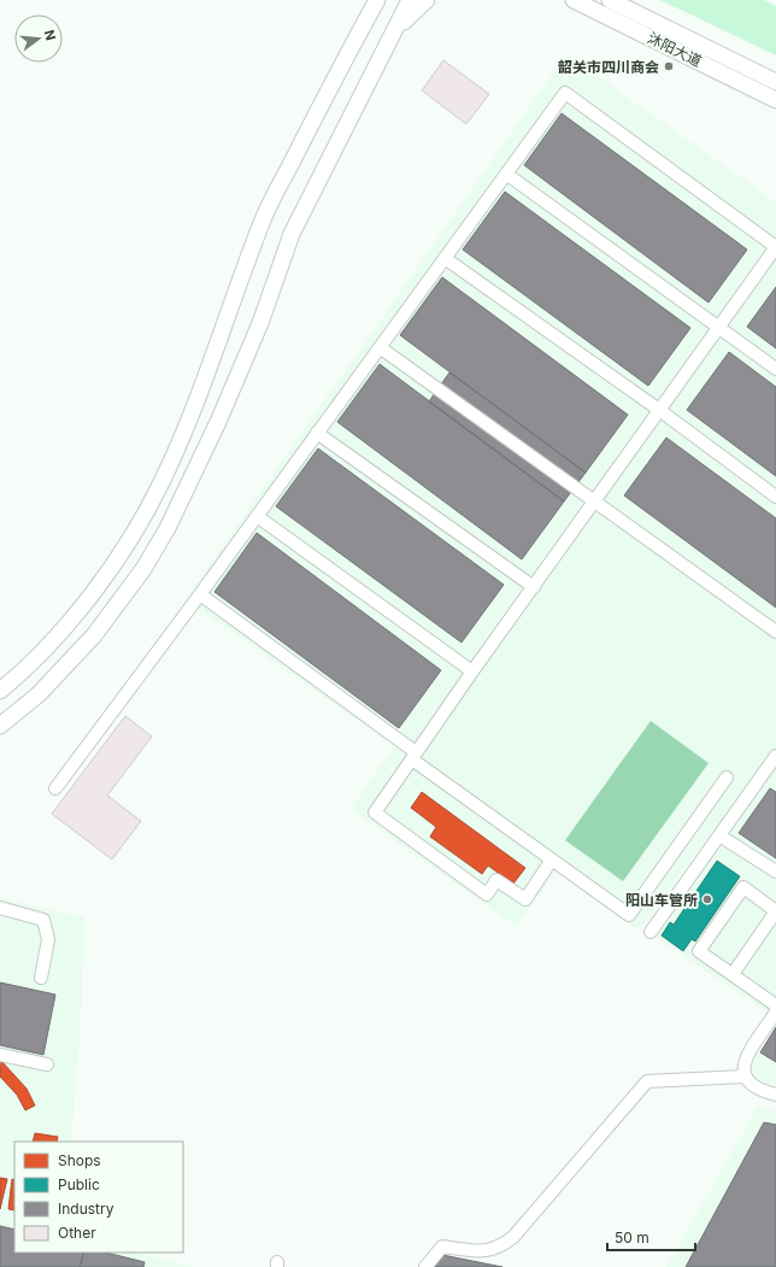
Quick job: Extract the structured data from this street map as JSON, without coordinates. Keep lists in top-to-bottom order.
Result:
{
  "streets": {
    "main road": ["沐阳大道"]
  },
  "places": ["韶关市四川商会", "阳山车管所"],
  "legend": [
    "Shops",
    "Public",
    "Industry",
    "Other"
  ],
  "scale_bar": "50 m",
  "north": "right"
}
